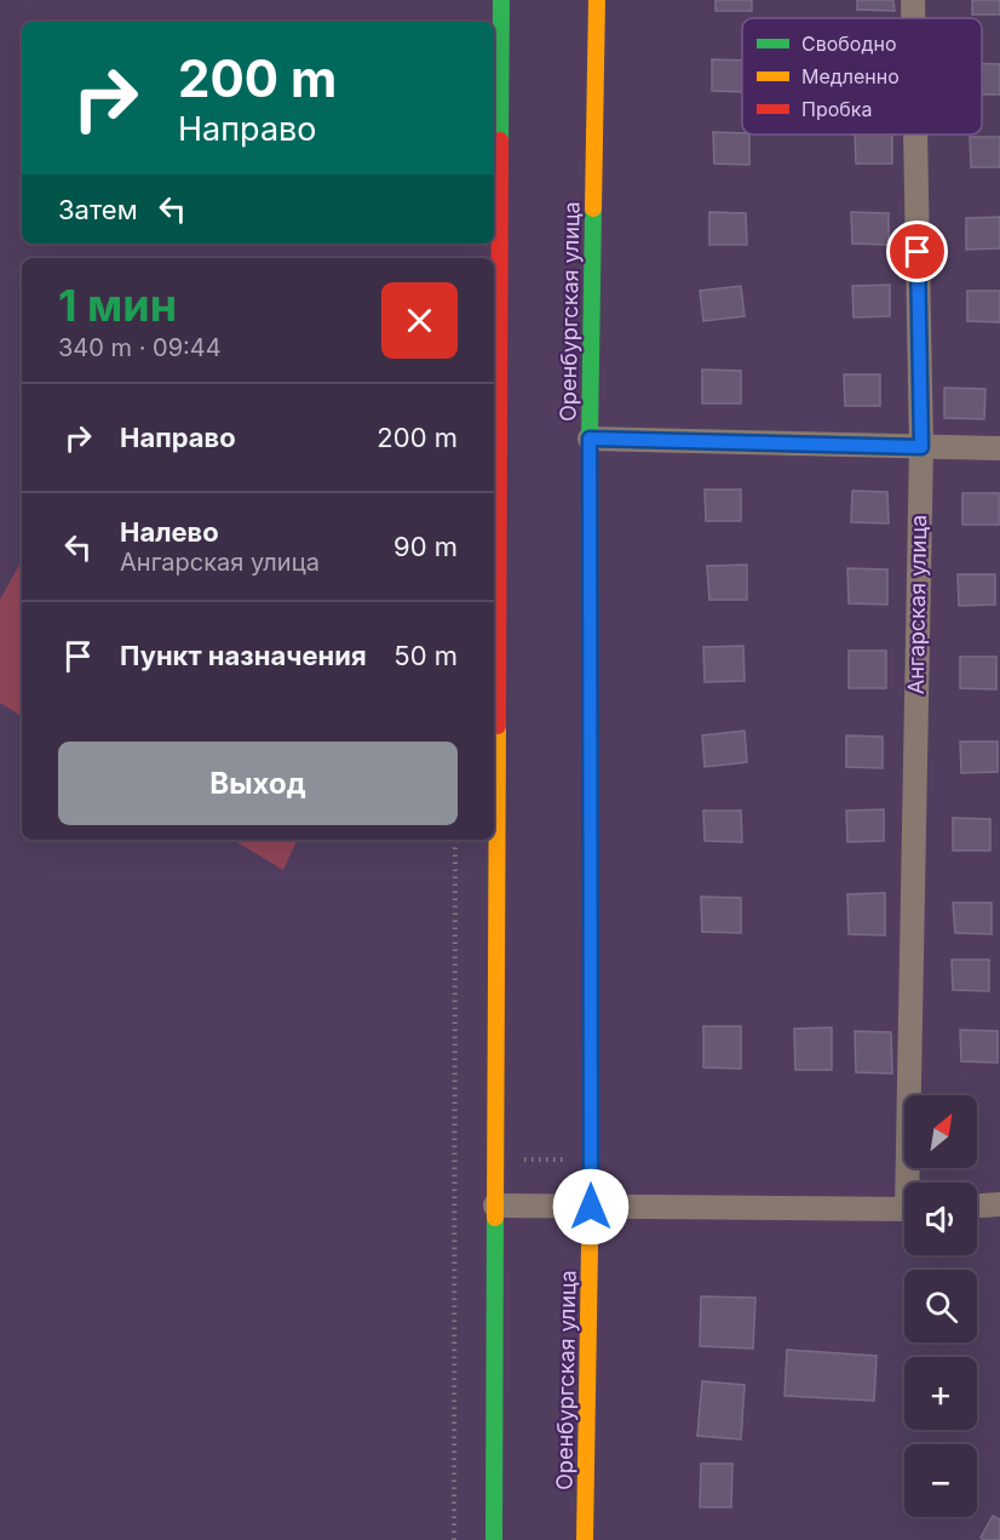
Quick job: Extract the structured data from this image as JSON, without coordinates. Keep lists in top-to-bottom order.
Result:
{
  "streets": {
    "main road": ["Оренбургская улица"],
    "street": ["Ангарская улица"]
  },
  "legend": ["Свободно", "Медленно", "Пробка"],
  "north": "top right",
  "page": {
    "turn": ["200 m", "Направо"],
    "then": "Затем",
    "heading": ["1 мин", "340 m · 09:44"],
    "list": [
      {
        "name": "Направо",
        "value": "200 m"
      },
      {
        "name": "Налево",
        "note": "Ангарская улица",
        "value": "90 m"
      },
      {
        "name": "Пункт назначения",
        "value": "50 m"
      }
    ],
    "buttons": "Выход",
    "map_buttons": ["+", "−"]
  }
}
